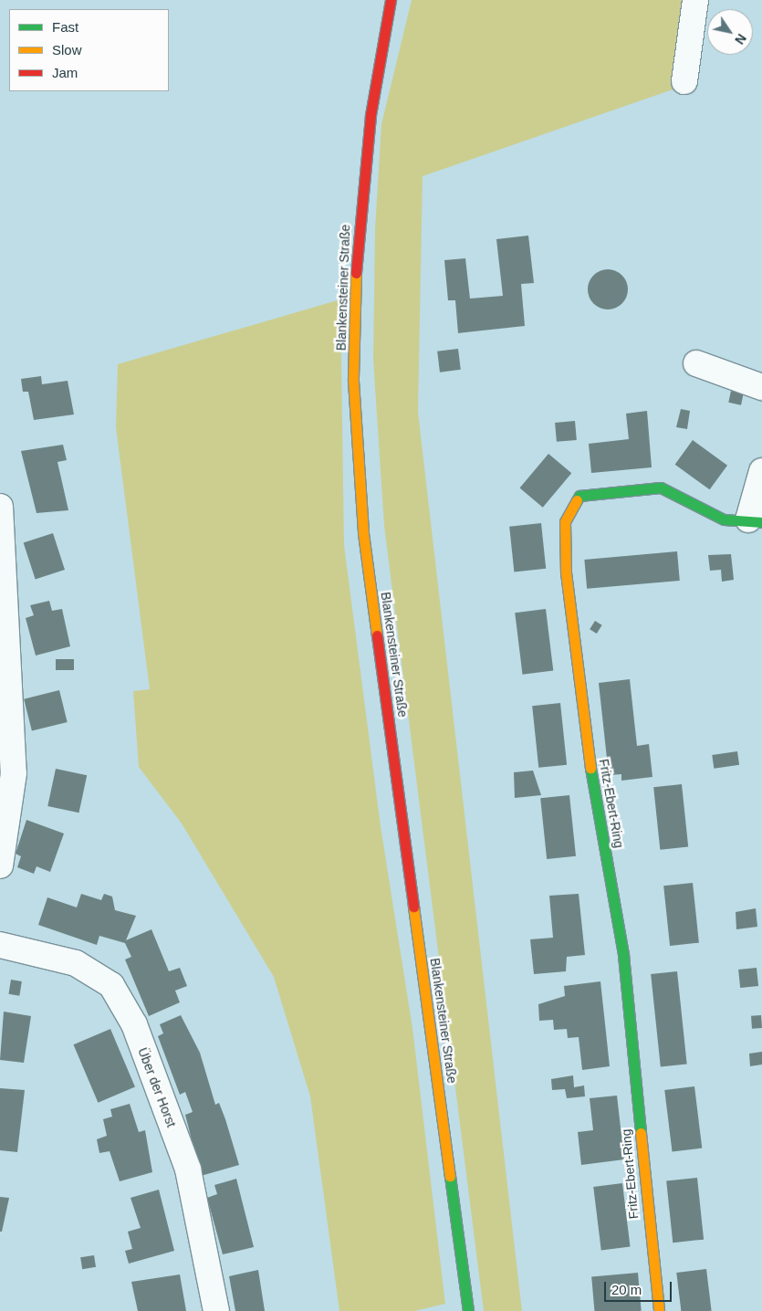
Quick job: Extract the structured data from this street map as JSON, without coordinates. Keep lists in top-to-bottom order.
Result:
{
  "streets": {
    "main road": ["Blankensteiner Straße", "Fritz-Ebert-Ring"],
    "street": ["Über der Horst"]
  },
  "legend": ["Fast", "Slow", "Jam"],
  "scale_bar": "20 m",
  "north": "bottom right"
}
